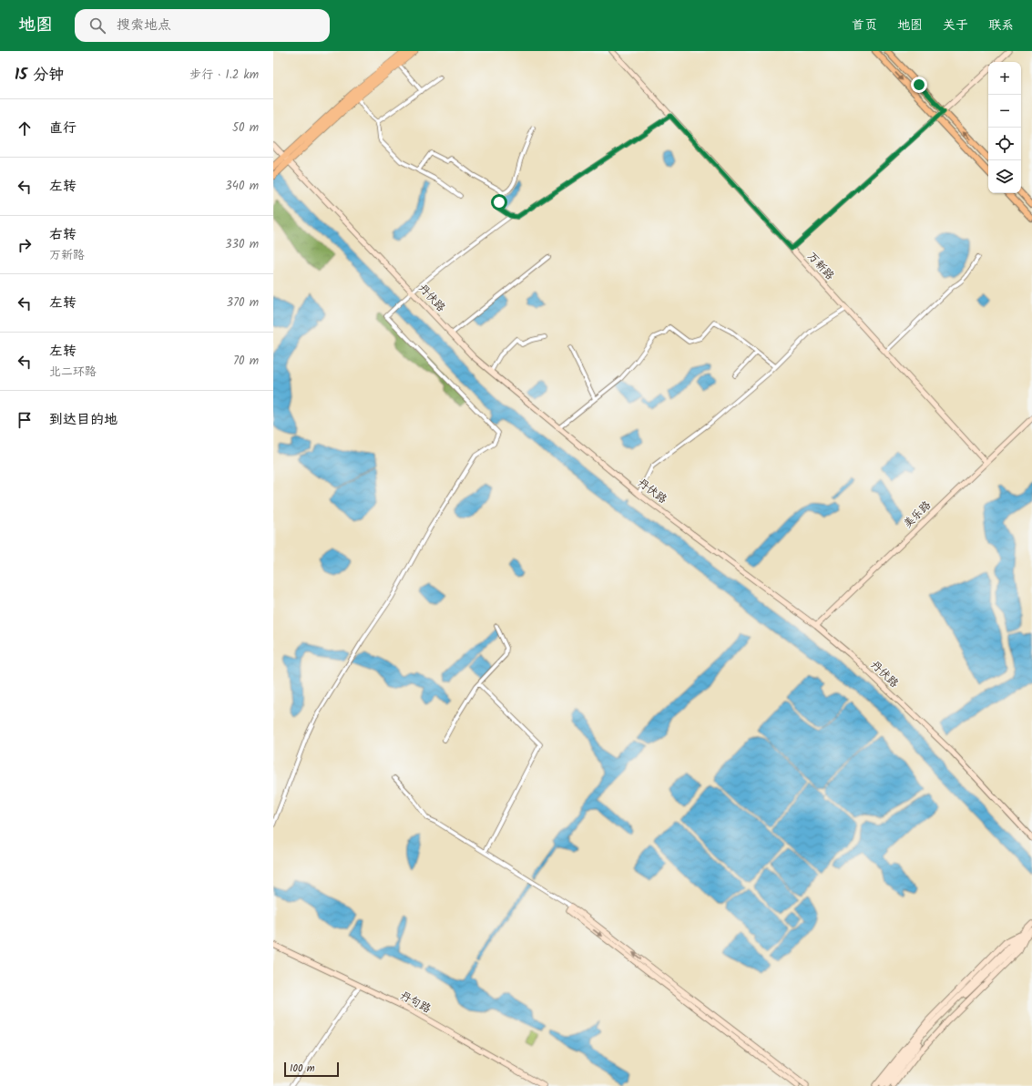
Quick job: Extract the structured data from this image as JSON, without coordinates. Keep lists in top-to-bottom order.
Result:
{
  "streets": {
    "main road": [
      "万新路",
      "丹伏路",
      "美乐路",
      "丹句路"
    ]
  },
  "crossings": [
    ["万新路", "美乐路"],
    ["丹伏路", "美乐路"]
  ],
  "scale_bar": "100 m",
  "page": {
    "header": "地图",
    "search": "搜索地点",
    "nav": [
      "首页",
      "地图",
      "关于",
      "联系"
    ],
    "heading": ["15 分钟", "步行 · 1.2 km"],
    "map_buttons": ["+", "−"],
    "list": [
      ["直行", "50 m"],
      ["左转", "340 m"],
      ["右转", "万新路", "330 m"],
      ["左转", "370 m"],
      ["左转", "北二环路", "70 m"],
      "到达目的地"
    ],
    "scale": "100 m"
  }
}
